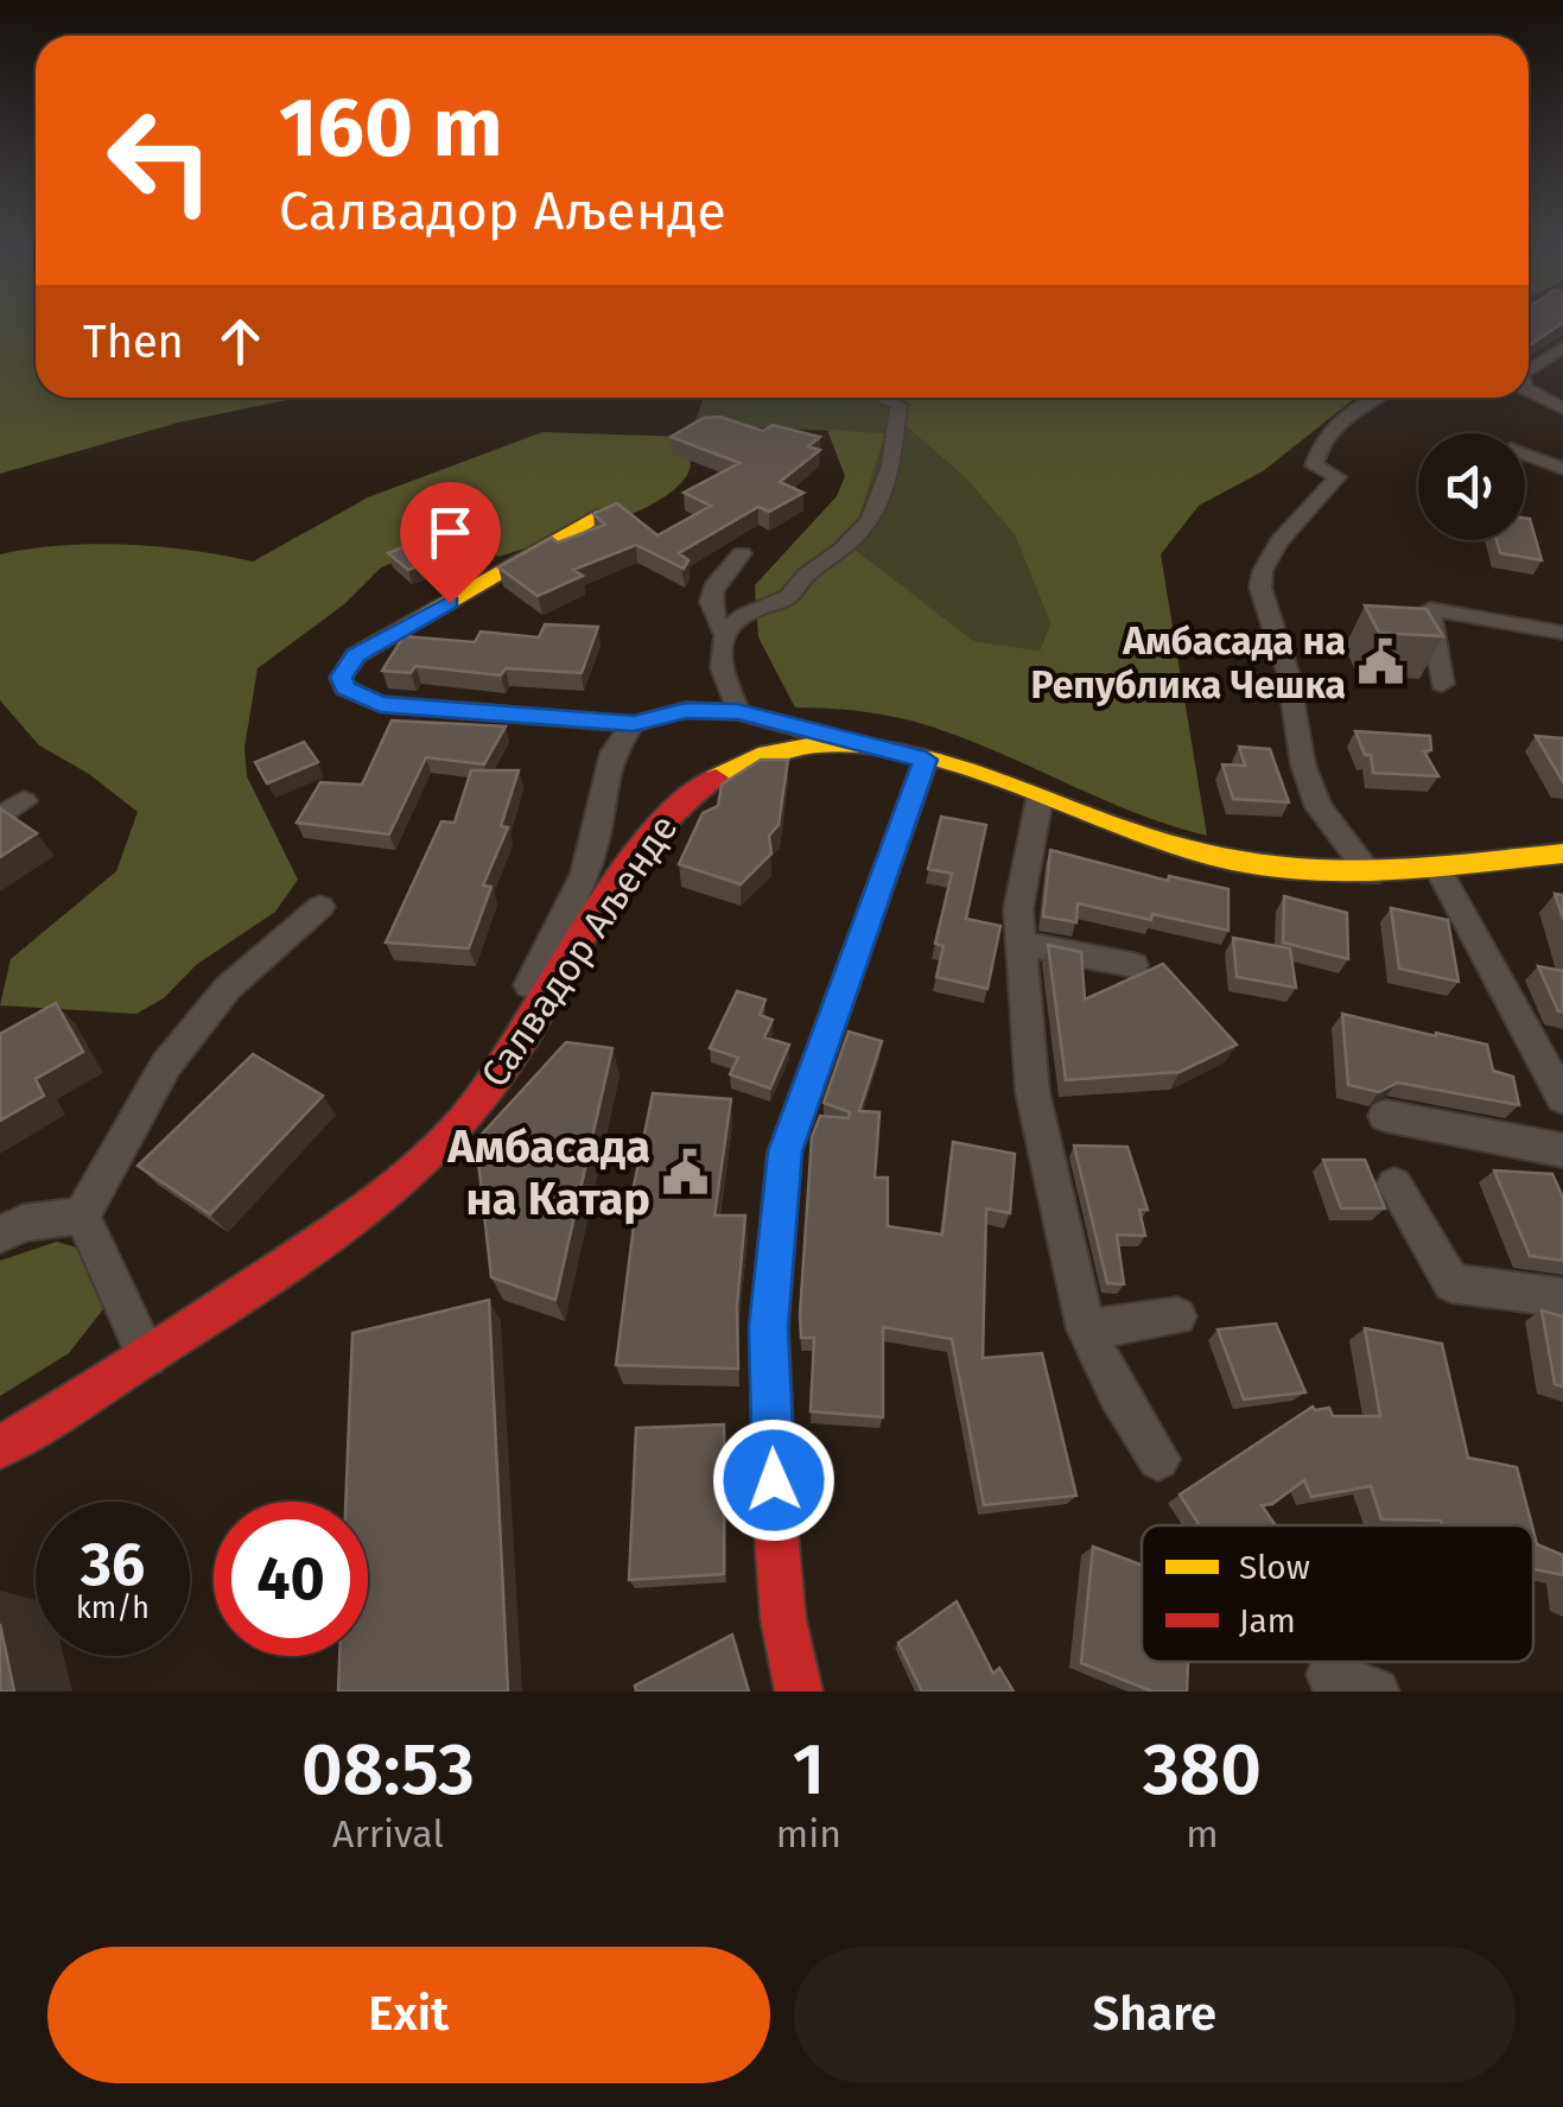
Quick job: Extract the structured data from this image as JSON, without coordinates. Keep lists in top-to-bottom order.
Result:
{
  "streets": {
    "street": ["Салвадор Аљенде"]
  },
  "places": {
    "public building": ["Амбасада на Република Чешка", "Амбасада на Катар"]
  },
  "legend": ["Slow", "Jam"],
  "page": {
    "turn": ["160 m", "Салвадор Аљенде"],
    "then": "Then",
    "speed": "36 km/h",
    "limit": "40",
    "eta": [
      "08:53",
      "Arrival",
      "1",
      "min",
      "380",
      "m"
    ],
    "buttons": ["Exit", "Share"]
  }
}
